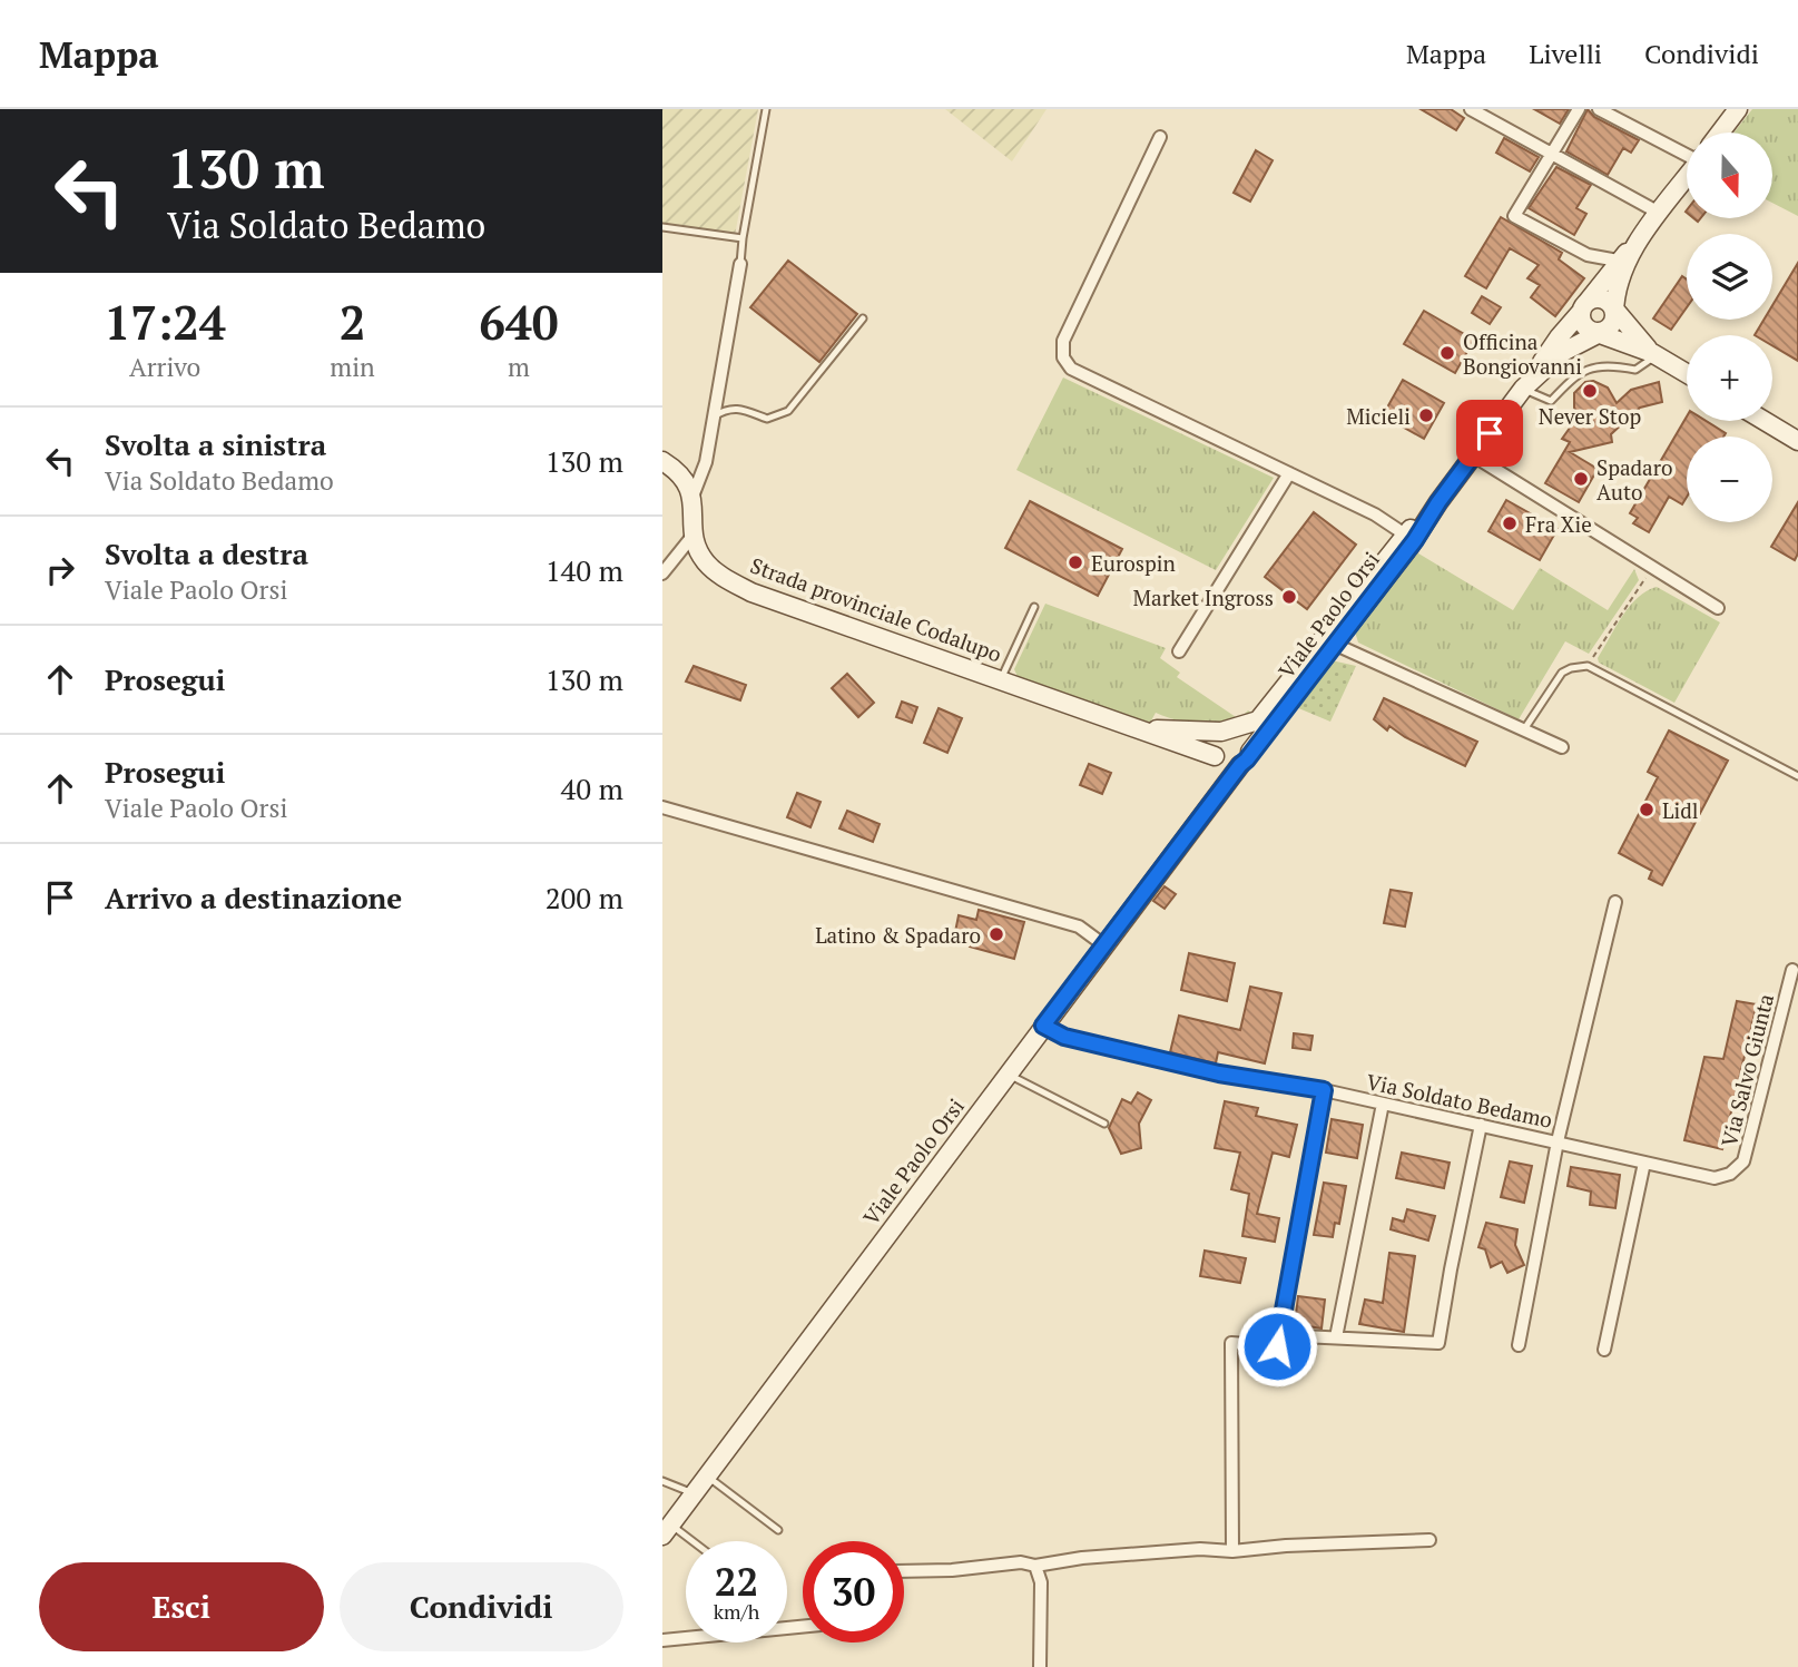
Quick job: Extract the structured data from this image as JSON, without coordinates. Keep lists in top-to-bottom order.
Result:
{
  "streets": {
    "main road": ["Strada provinciale Codalupo", "Viale Paolo Orsi"],
    "street": ["Via Salvo Giunta", "Via Soldato Bedamo"]
  },
  "crossings": [
    ["Strada provinciale Codalupo", "Viale Paolo Orsi"],
    ["Viale Paolo Orsi", "Via Soldato Bedamo"],
    ["Via Salvo Giunta", "Via Soldato Bedamo"]
  ],
  "places": [
    "Officina Bongiovanni",
    "Never Stop",
    "Micieli",
    "Spadaro Auto",
    "Fra Xie",
    "Eurospin",
    "Market Ingross",
    "Lidl",
    "Latino & Spadaro"
  ],
  "north": "bottom",
  "page": {
    "header": "Mappa",
    "nav": ["Mappa", "Livelli", "Condividi"],
    "turn": ["130 m", "Via Soldato Bedamo"],
    "map_buttons": ["+", "−"],
    "eta": [
      "17:24",
      "Arrivo",
      "2",
      "min",
      "640",
      "m"
    ],
    "list": [
      {
        "name": "Svolta a sinistra",
        "note": "Via Soldato Bedamo",
        "value": "130 m"
      },
      {
        "name": "Svolta a destra",
        "note": "Viale Paolo Orsi",
        "value": "140 m"
      },
      {
        "name": "Prosegui",
        "value": "130 m"
      },
      {
        "name": "Prosegui",
        "note": "Viale Paolo Orsi",
        "value": "40 m"
      },
      {
        "name": "Arrivo a destinazione",
        "value": "200 m"
      }
    ],
    "speed": "22 km/h",
    "limit": "30",
    "buttons": ["Esci", "Condividi"]
  }
}
